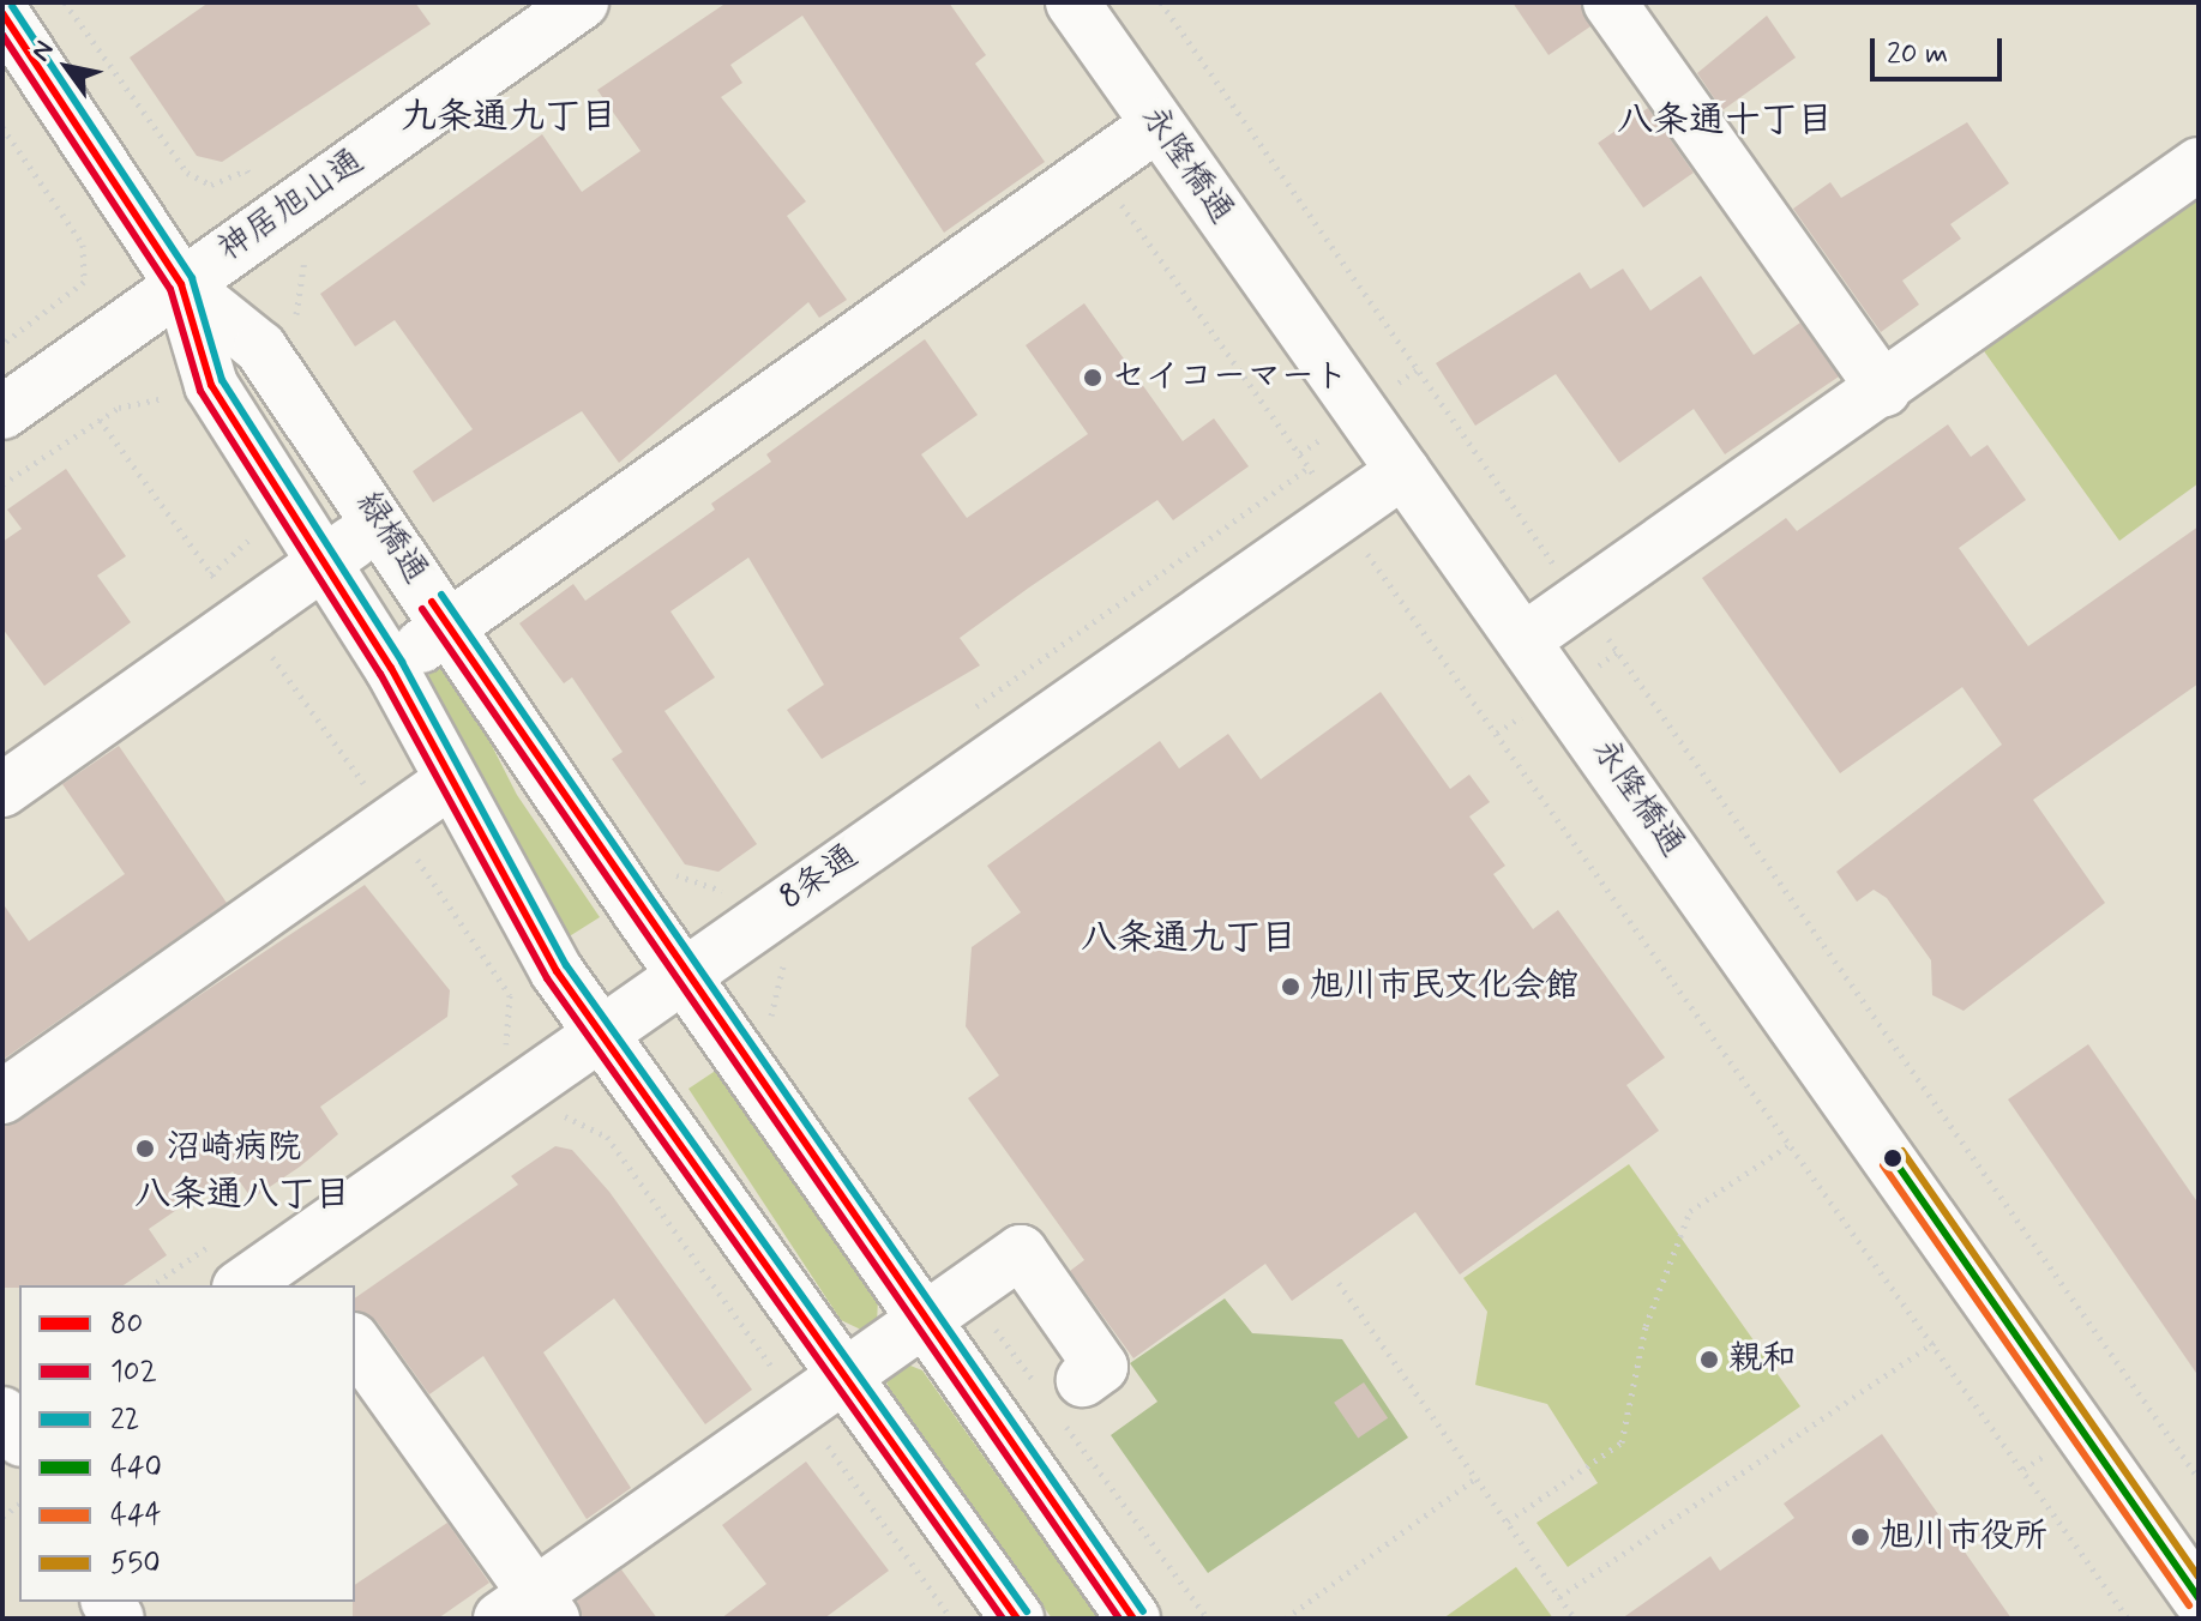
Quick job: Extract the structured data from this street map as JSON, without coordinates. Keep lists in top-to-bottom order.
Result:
{
  "streets": {
    "street": [
      "永隆橋通",
      "神居旭山通",
      "緑橋通",
      "8条通"
    ]
  },
  "crossings": [
    ["永隆橋通", "8条通"],
    ["神居旭山通", "緑橋通"],
    ["緑橋通", "8条通"]
  ],
  "districts": [
    "九条通九丁目",
    "八条通十丁目",
    "八条通九丁目",
    "八条通八丁目"
  ],
  "places": [
    "セイコーマート",
    "旭川市民文化会館",
    "沼崎病院",
    "親和",
    "旭川市役所"
  ],
  "lines": [
    "transit line 22",
    "transit line 80",
    "transit line 102",
    "transit line 550",
    "transit line 440",
    "transit line 444"
  ],
  "legend": [
    "80",
    "102",
    "22",
    "440",
    "444",
    "550"
  ],
  "scale_bar": "20 m",
  "north": "top left"
}
